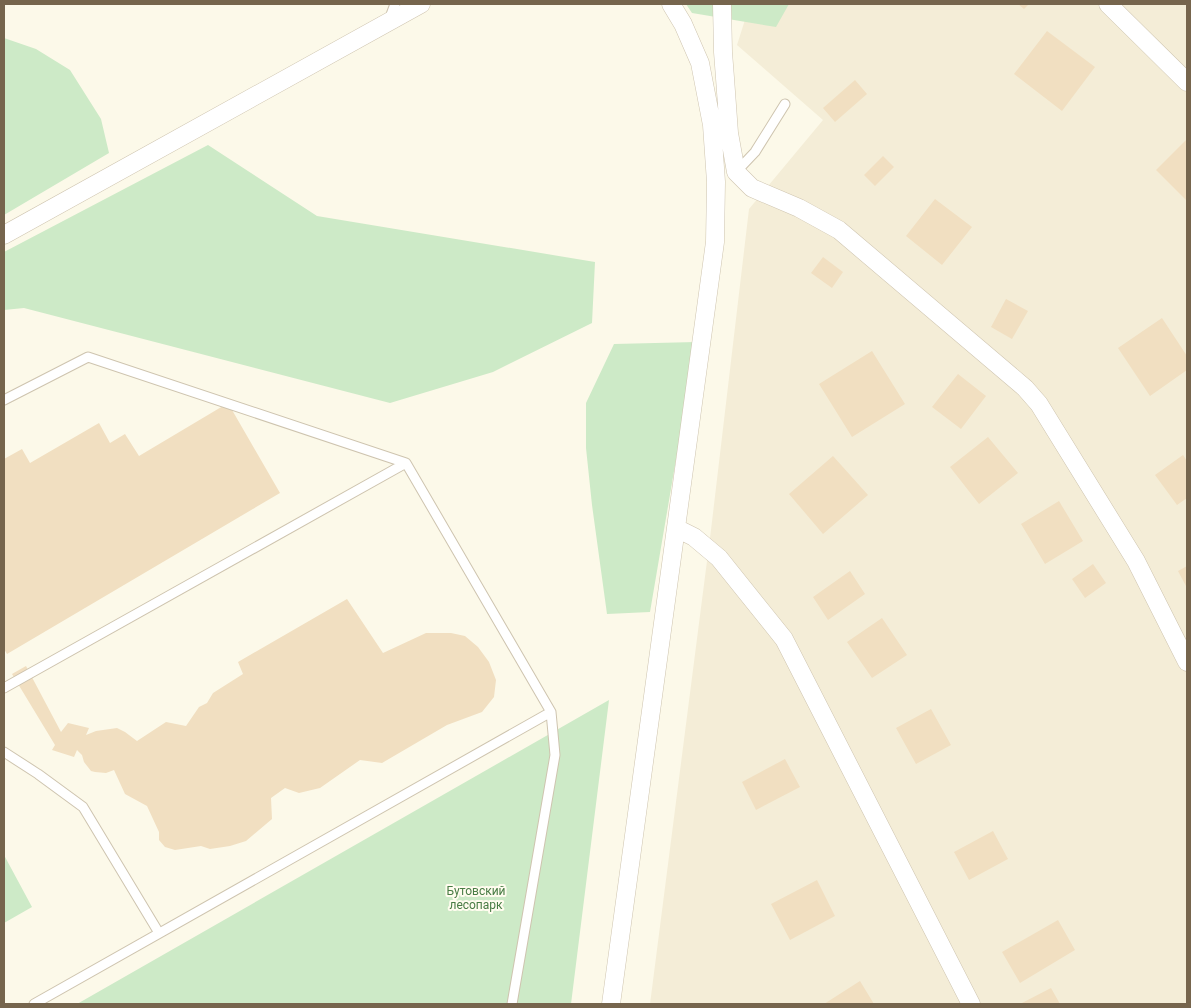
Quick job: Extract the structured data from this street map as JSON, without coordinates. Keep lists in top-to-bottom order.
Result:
{
  "parks": ["Бутовский лесопарк"]
}
